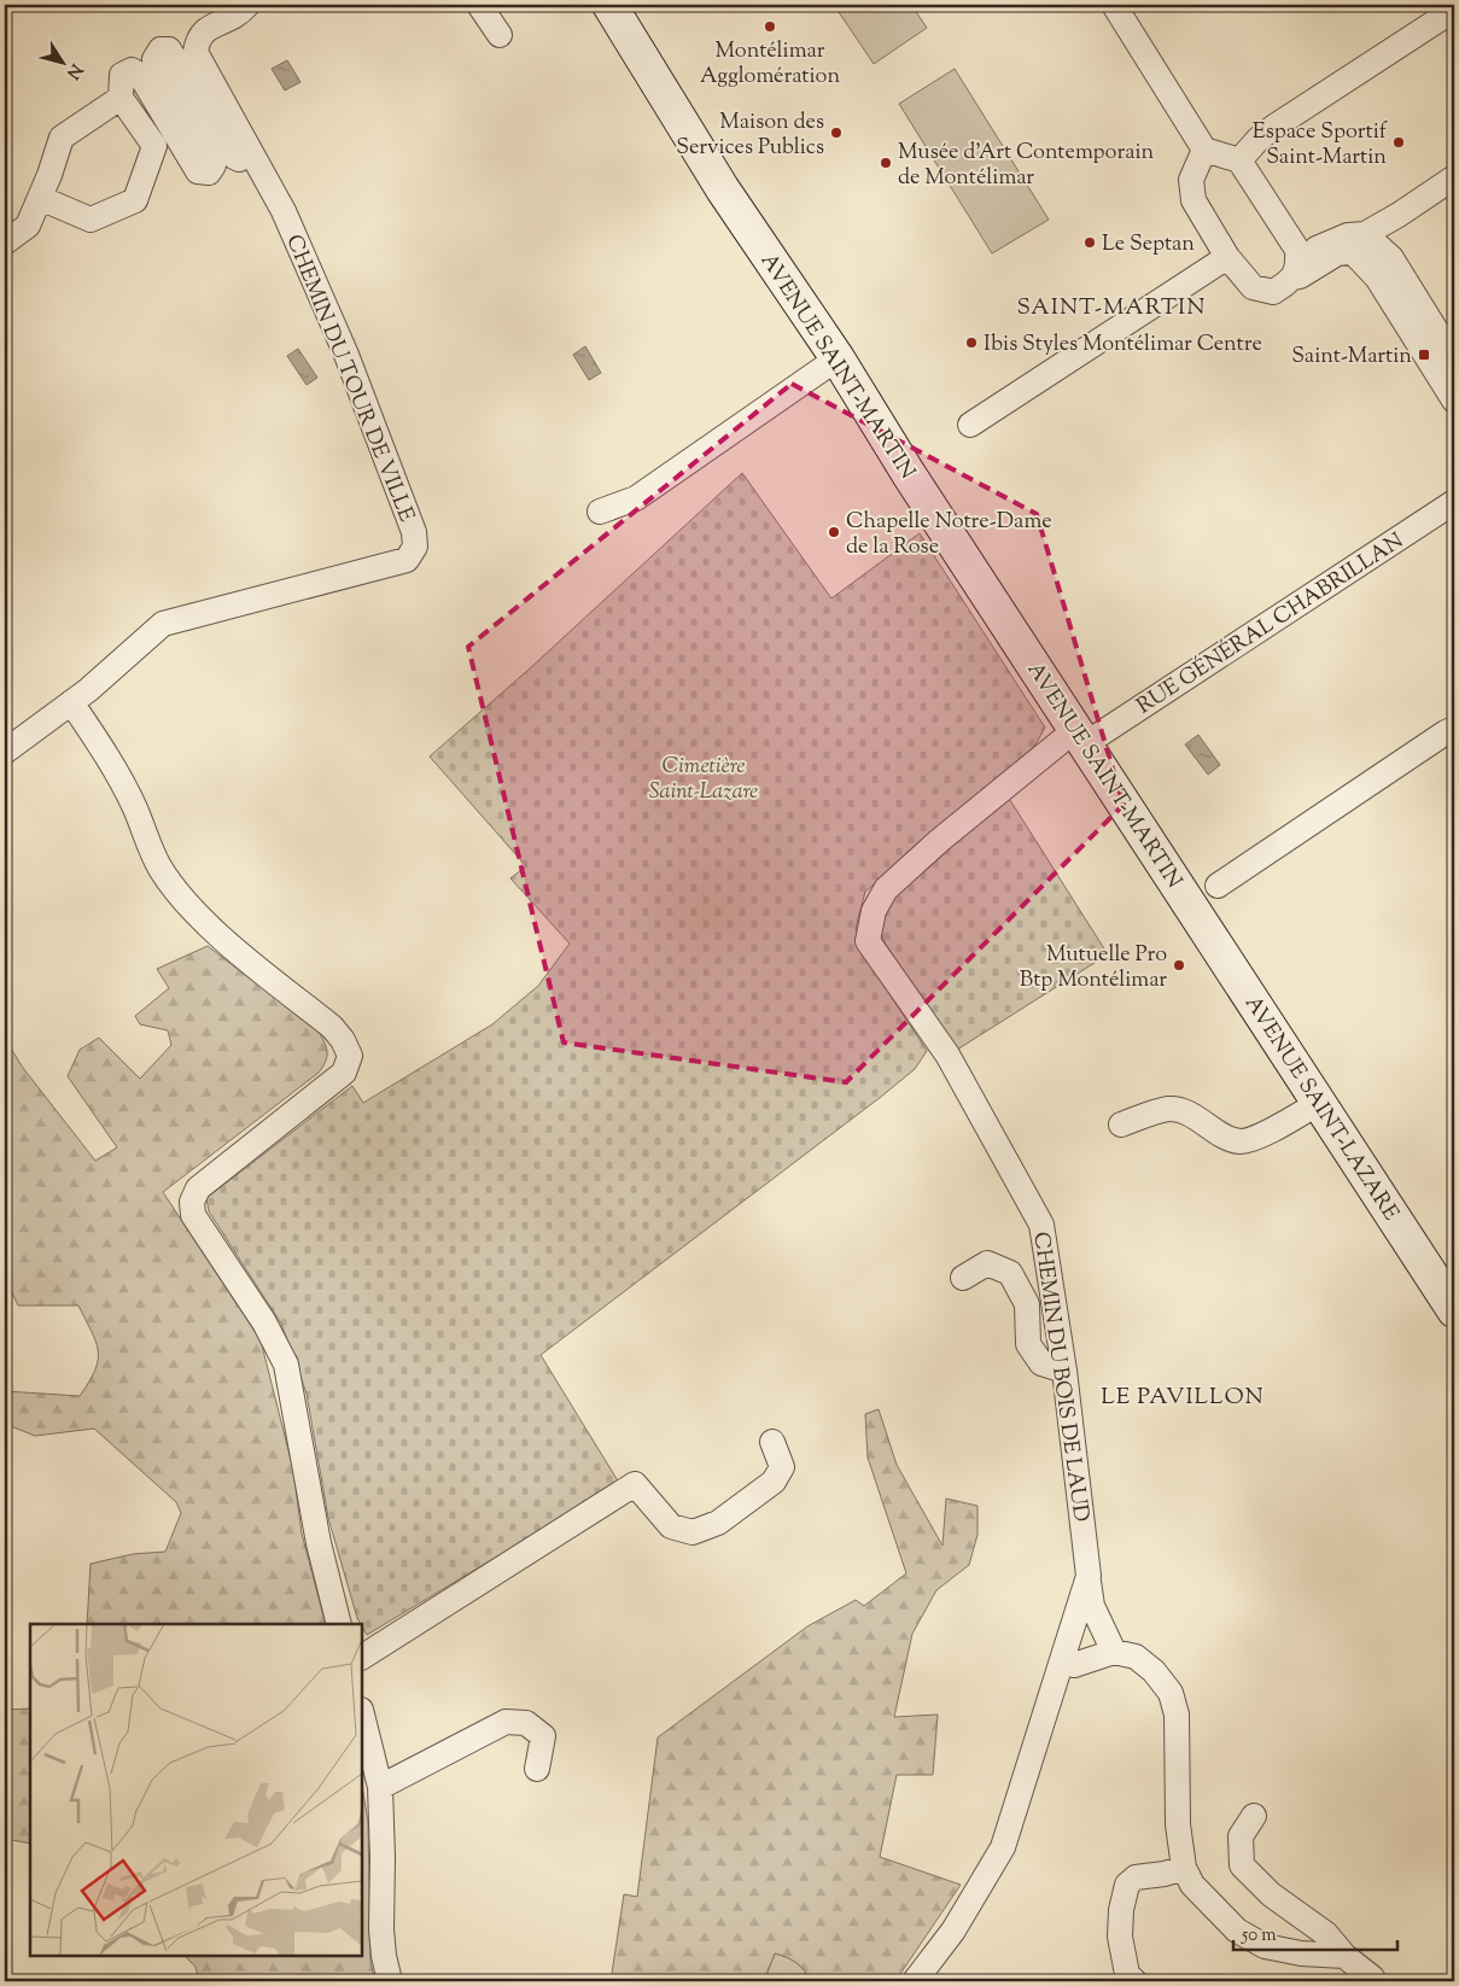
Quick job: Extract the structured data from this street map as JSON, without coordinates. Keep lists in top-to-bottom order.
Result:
{
  "streets": {
    "main road": ["AVENUE SAINT-MARTIN", "AVENUE SAINT-LAZARE"],
    "street": ["CHEMIN DU TOUR DE VILLE", "RUE GÉNÉRAL CHABRILLAN", "CHEMIN DU BOIS DE LAUD"]
  },
  "crossings": [
    ["AVENUE SAINT-MARTIN", "RUE GÉNÉRAL CHABRILLAN"],
    ["AVENUE SAINT-MARTIN", "AVENUE SAINT-LAZARE"],
    ["AVENUE SAINT-MARTIN", "CHEMIN DU BOIS DE LAUD"],
    ["RUE GÉNÉRAL CHABRILLAN", "CHEMIN DU BOIS DE LAUD"]
  ],
  "districts": ["SAINT-MARTIN", "LE PAVILLON"],
  "parks": ["Cimetière Saint-Lazare"],
  "places": {
    "other": [
      "Montélimar Agglomération",
      "Maison des Services Publics",
      "Espace Sportif Saint-Martin",
      "Musée d'Art Contemporain de Montélimar",
      "Le Septan",
      "Ibis Styles Montélimar Centre",
      "Chapelle Notre-Dame de la Rose",
      "Mutuelle Pro Btp Montélimar"
    ],
    "transit": ["Saint-Martin"]
  },
  "scale_bar": "50 m",
  "north": "bottom right"
}
